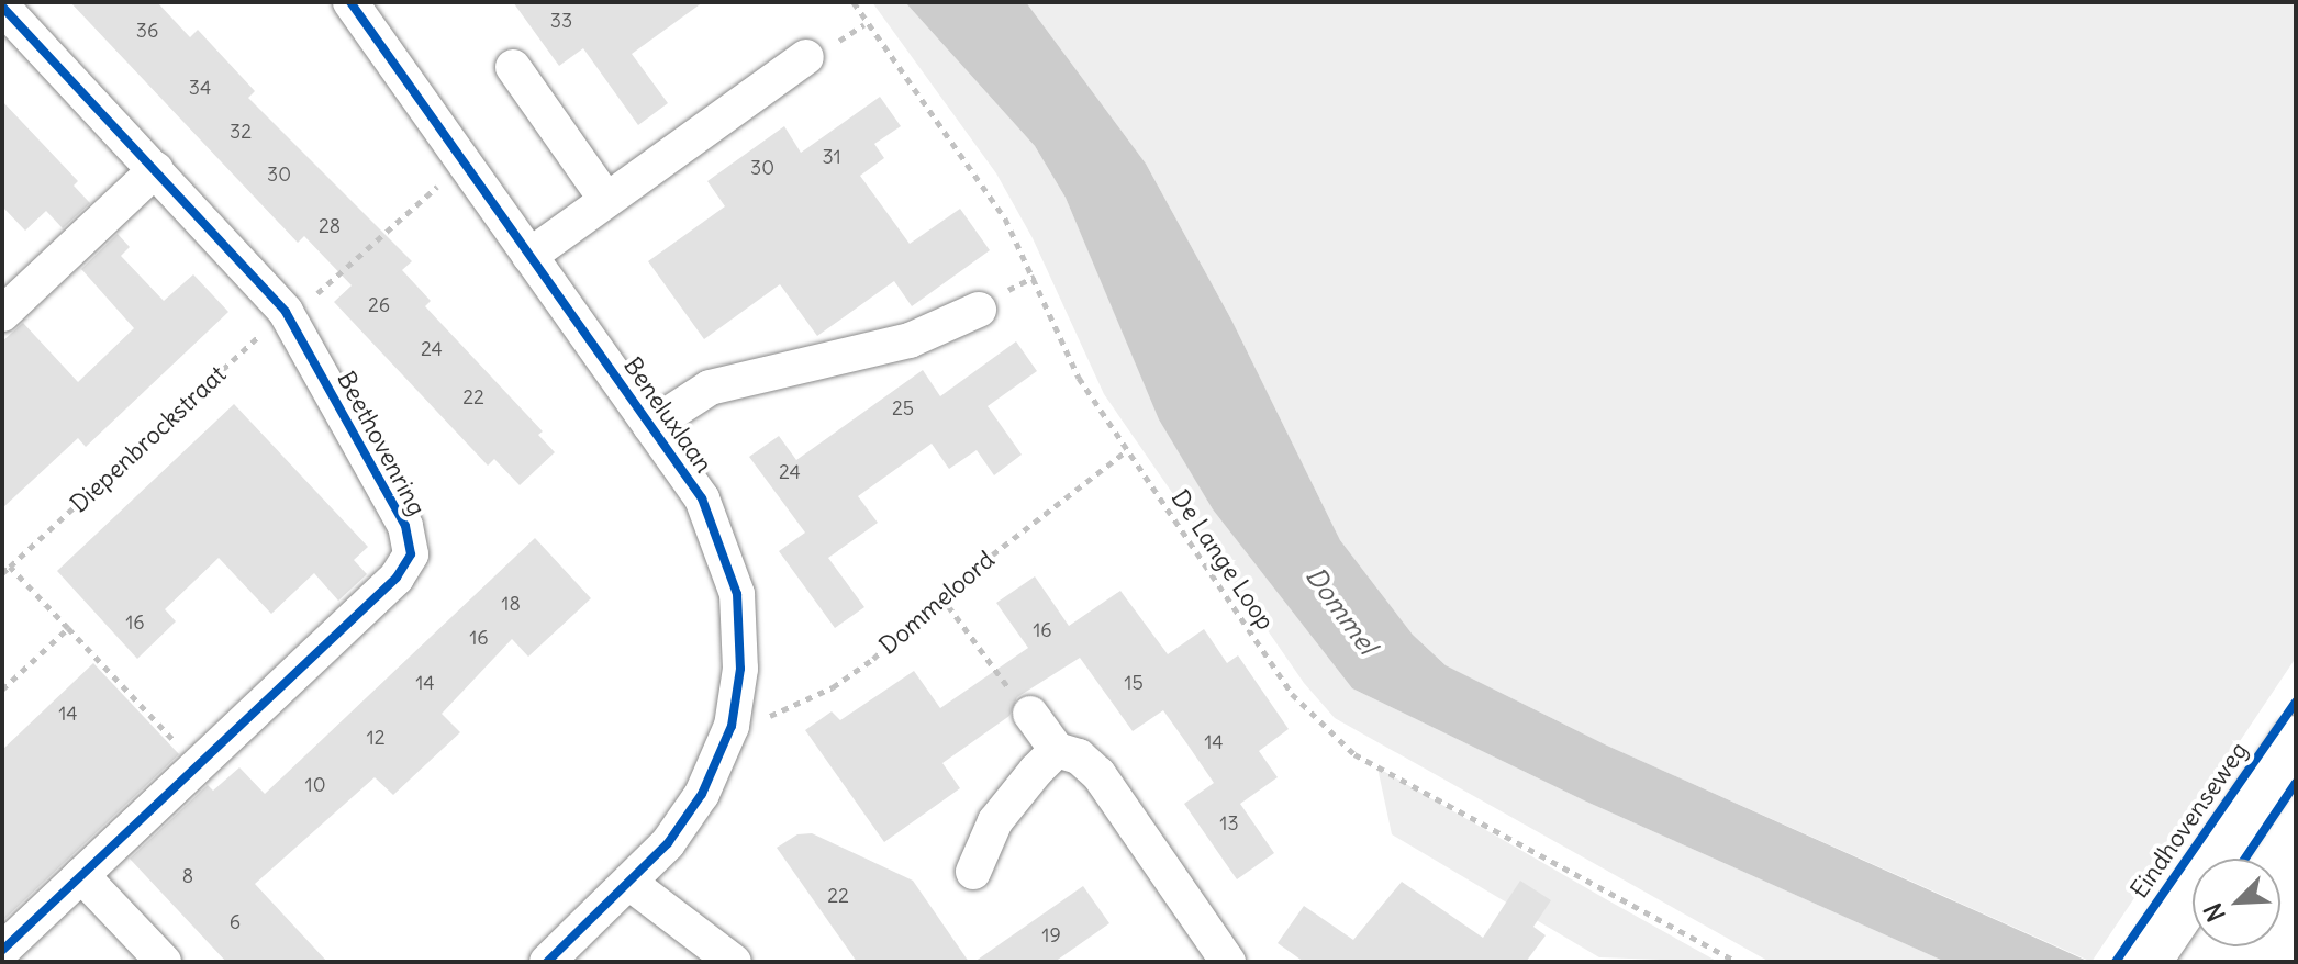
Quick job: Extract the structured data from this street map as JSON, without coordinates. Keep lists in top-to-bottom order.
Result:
{
  "streets": {
    "main road": ["Eindhovenseweg"],
    "street": ["Beneluxlaan", "Beethovenring"],
    "path": ["Diepenbrockstraat", "De Lange Loop", "Dommeloord"]
  },
  "crossings": [
    ["Beneluxlaan", "Diepenbrockstraat"],
    ["Beneluxlaan", "Dommeloord"],
    ["Diepenbrockstraat", "Beethovenring"],
    ["De Lange Loop", "Dommeloord"]
  ],
  "water": ["Dommel"],
  "house_numbers": [
    "33",
    "36",
    "34",
    "32",
    "31",
    "30",
    "30",
    "28",
    "26",
    "24",
    "22",
    "25",
    "24",
    "18",
    "16",
    "16",
    "16",
    "14",
    "15",
    "14",
    "12",
    "14",
    "10",
    "13",
    "8",
    "22",
    "6",
    "19"
  ],
  "north": "bottom left"
}
